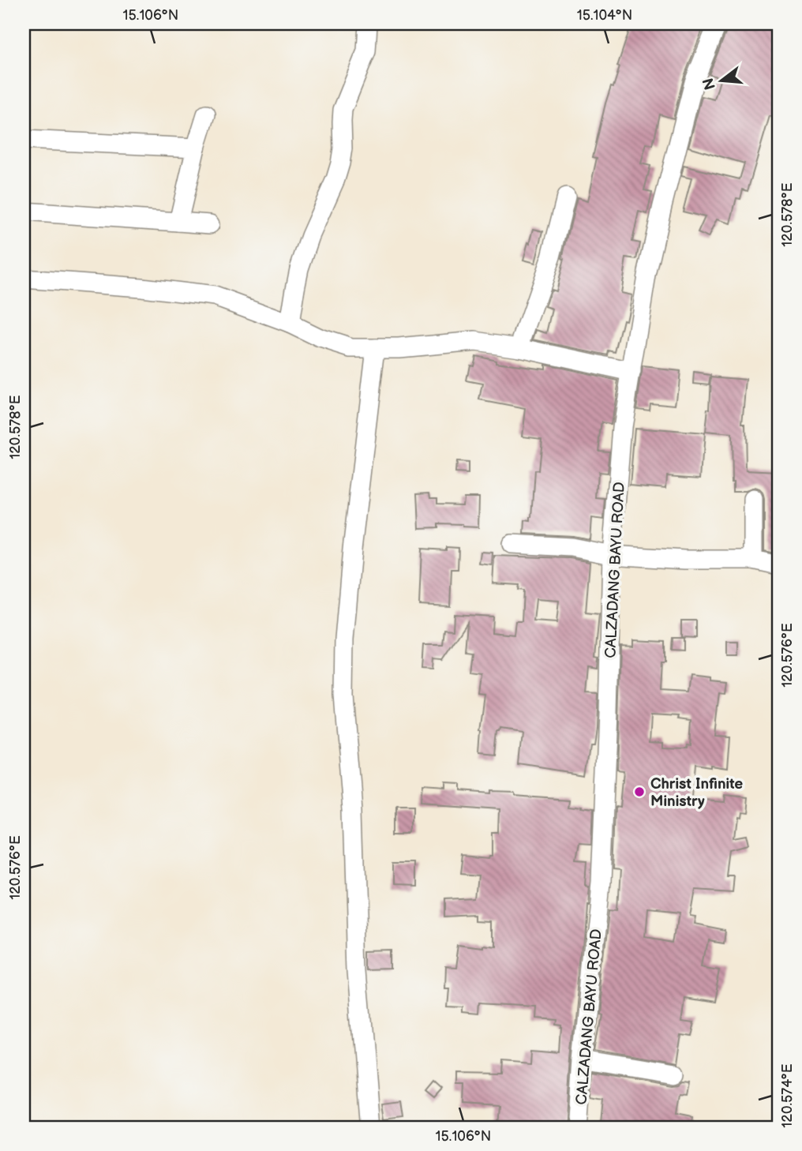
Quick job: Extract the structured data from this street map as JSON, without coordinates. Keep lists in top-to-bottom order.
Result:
{
  "streets": {
    "street": ["CALZADANG BAYU ROAD"]
  },
  "places": ["Christ Infinite Ministry"],
  "north": "left",
  "coordinates": [
    "15.106°N",
    "15.104°N",
    "120.578°E",
    "120.576°E",
    "120.574°E"
  ]
}
